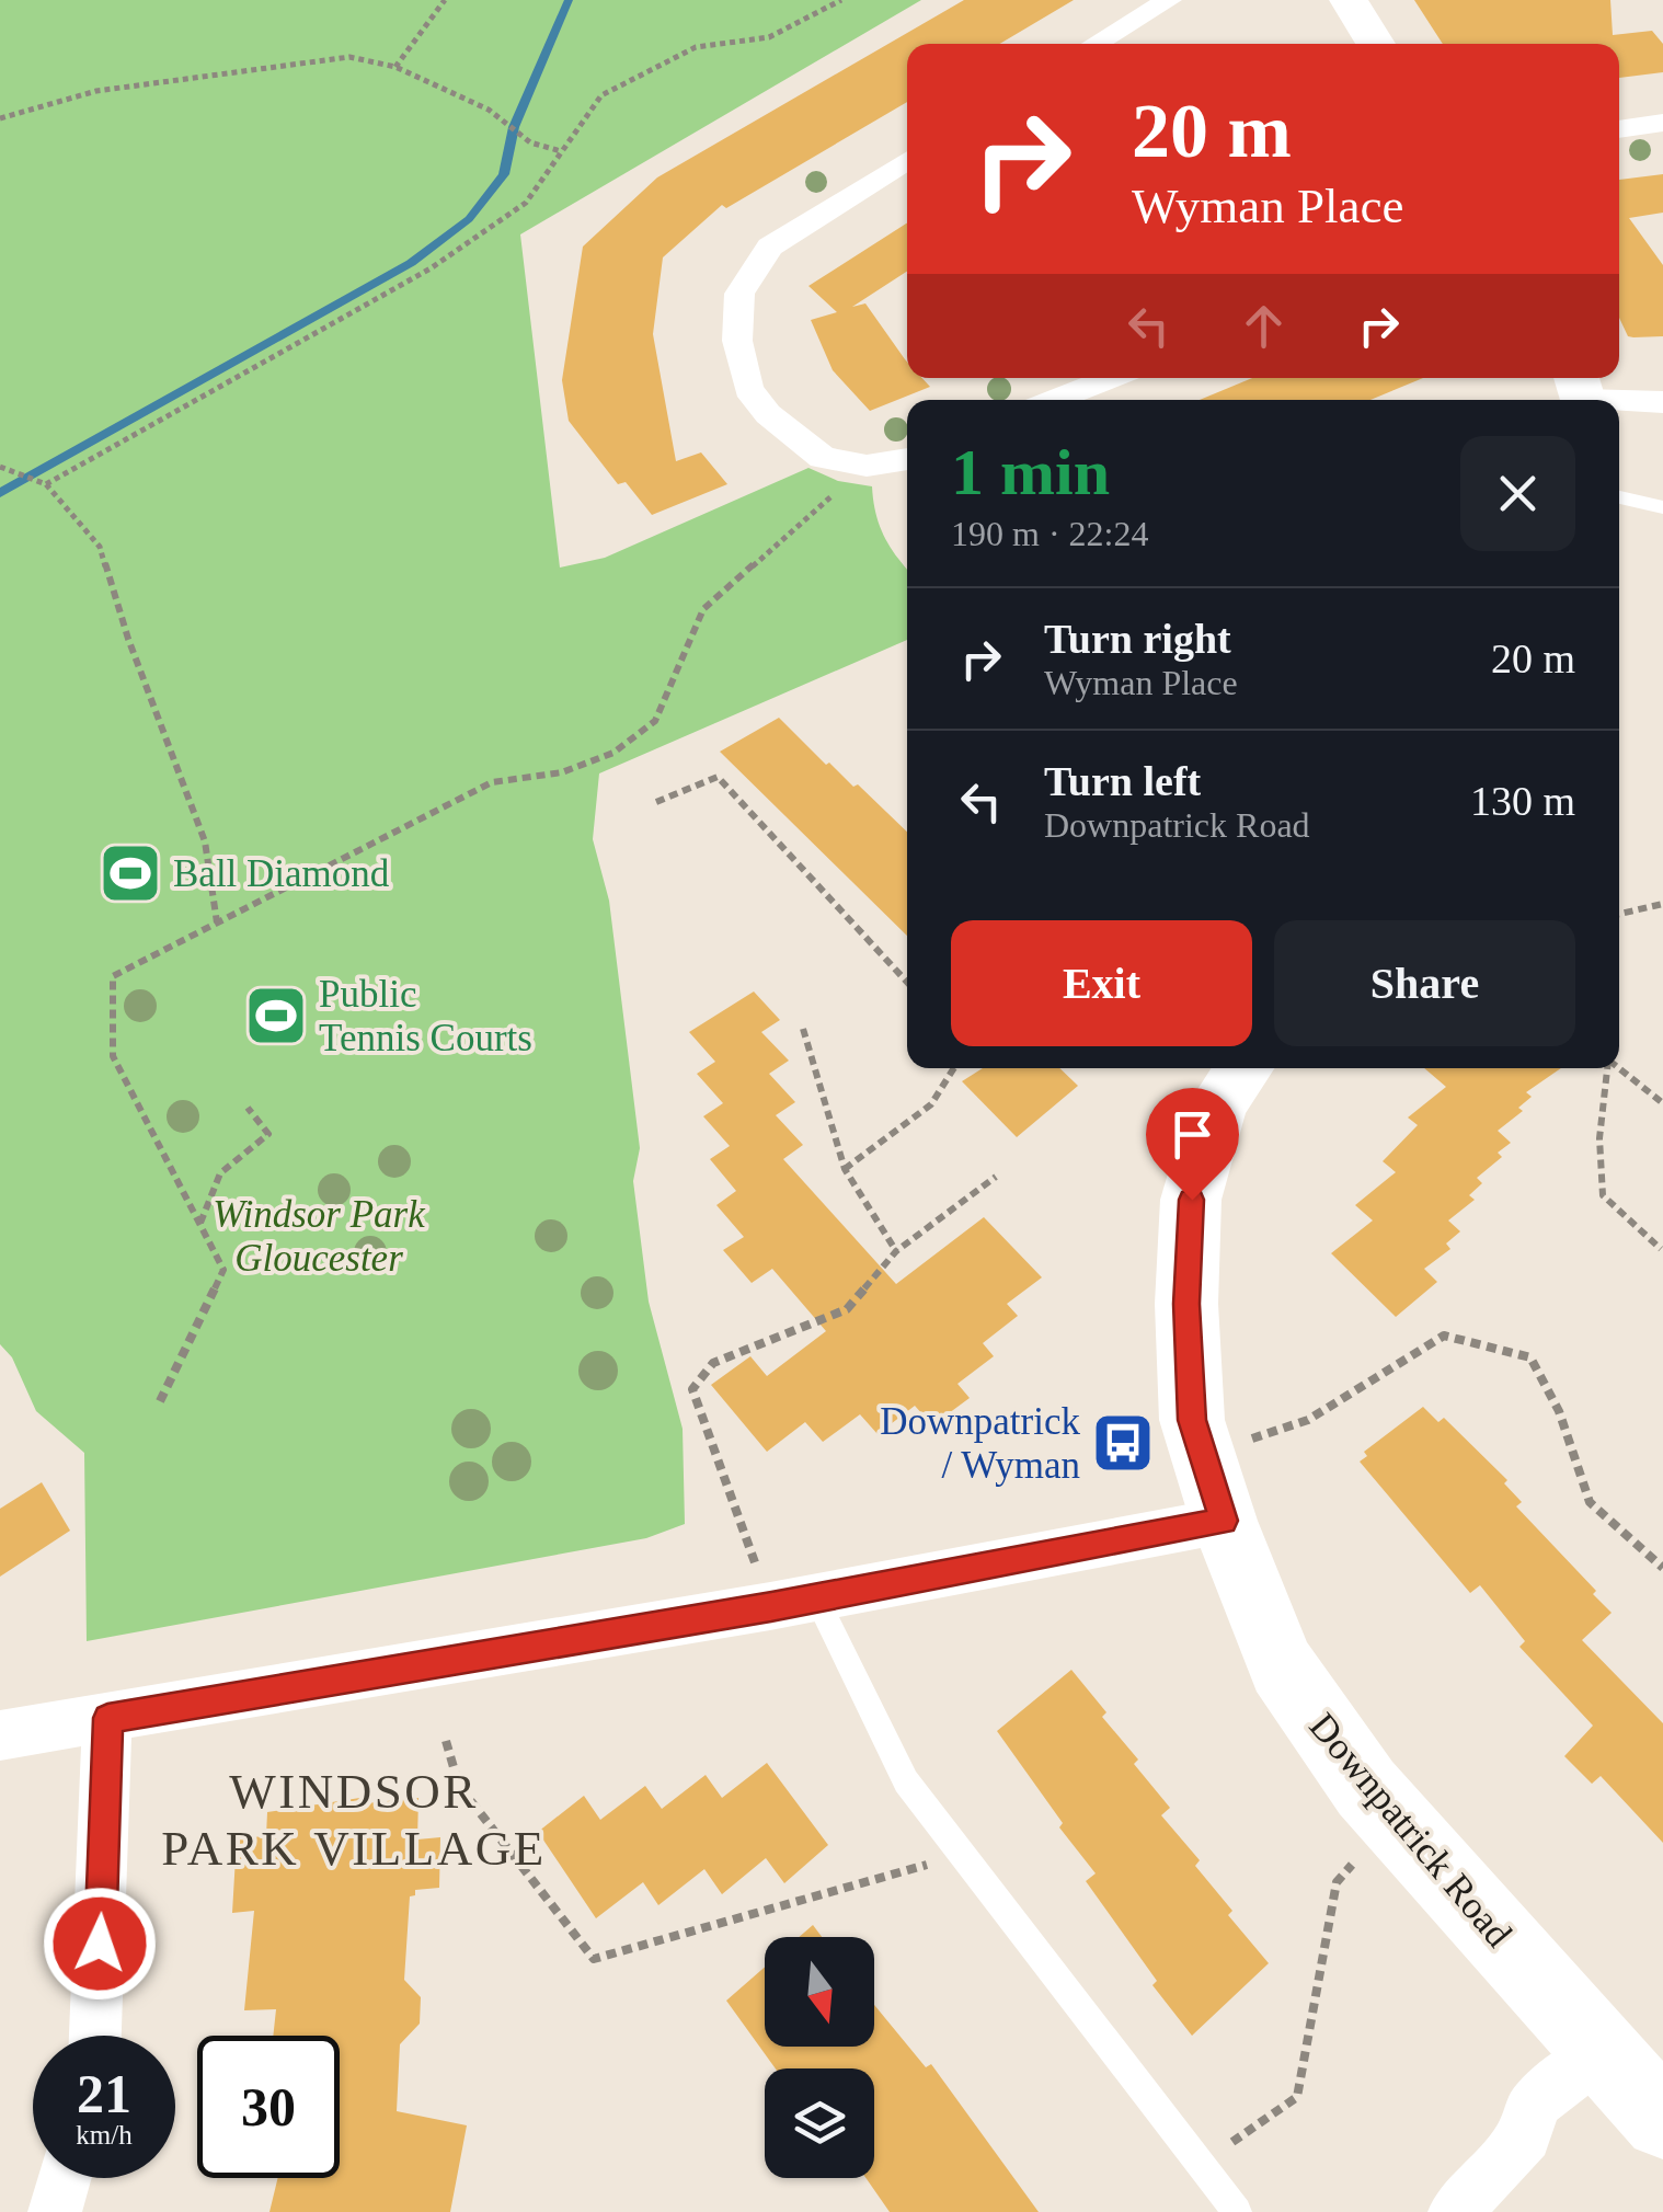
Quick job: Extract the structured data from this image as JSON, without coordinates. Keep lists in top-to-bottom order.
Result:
{
  "streets": {
    "street": ["Downpatrick Road"]
  },
  "districts": ["WINDSOR PARK VILLAGE"],
  "parks": ["Windsor Park Gloucester"],
  "places": {
    "sports": ["Ball Diamond", "Public Tennis Courts"],
    "bus stop": ["Downpatrick / Wyman"]
  },
  "north": "bottom",
  "page": {
    "turn": ["20 m", "Wyman Place"],
    "heading": ["1 min", "190 m · 22:24"],
    "list": [
      {
        "name": "Turn right",
        "note": "Wyman Place",
        "value": "20 m"
      },
      {
        "name": "Turn left",
        "note": "Downpatrick Road",
        "value": "130 m"
      }
    ],
    "buttons": ["Exit", "Share"],
    "speed": "21 km/h",
    "limit": "30"
  }
}
